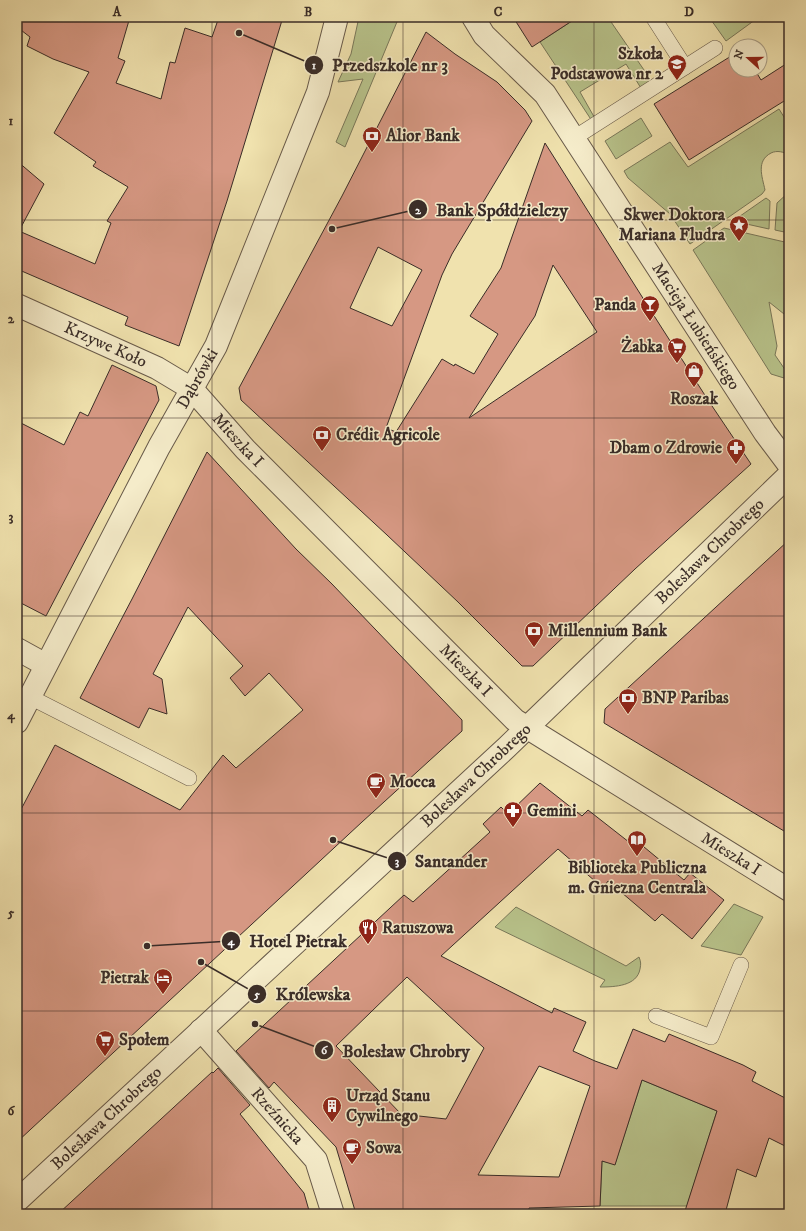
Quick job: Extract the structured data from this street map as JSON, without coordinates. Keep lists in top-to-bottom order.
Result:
{
  "streets": {
    "street": [
      "Macieja Łubieńskiego",
      "Krzywe Koło",
      "Dąbrówki",
      "Mieszka I",
      "Bolesława Chrobrego",
      "Rzeźnicka"
    ]
  },
  "crossings": [
    ["Krzywe Koło", "Dąbrówki"],
    ["Krzywe Koło", "Mieszka I"],
    ["Dąbrówki", "Mieszka I"],
    ["Mieszka I", "Bolesława Chrobrego"],
    ["Bolesława Chrobrego", "Rzeźnicka"]
  ],
  "places": {
    "other": [
      "Przedszkole nr 3",
      "Bank Spółdzielczy",
      "Santander",
      "Hotel Pietrak",
      "Królewska",
      "Bolesław Chrobry"
    ],
    "school or university": ["Szkoła Podstawowa nr 2"],
    "bank": [
      "Alior Bank",
      "Crédit Agricole",
      "Millennium Bank",
      "BNP Paribas"
    ],
    "place": ["Skwer Doktora Mariana Fludra"],
    "bar": ["Panda"],
    "supermarket": ["Żabka", "Społem"],
    "shop": ["Roszak"],
    "pharmacy": ["Dbam o Zdrowie", "Gemini"],
    "cafe": ["Mocca", "Sowa"],
    "library": ["Biblioteka Publiczna m. Gniezna Centrala"],
    "restaurant": ["Ratuszowa"],
    "hotel": ["Pietrak"],
    "building": ["Urząd Stanu Cywilnego"]
  },
  "north": "left",
  "grid": {
    "columns": [
      "A",
      "B",
      "C",
      "D"
    ],
    "rows": [
      "1",
      "2",
      "3",
      "4",
      "5",
      "6"
    ]
  }
}
